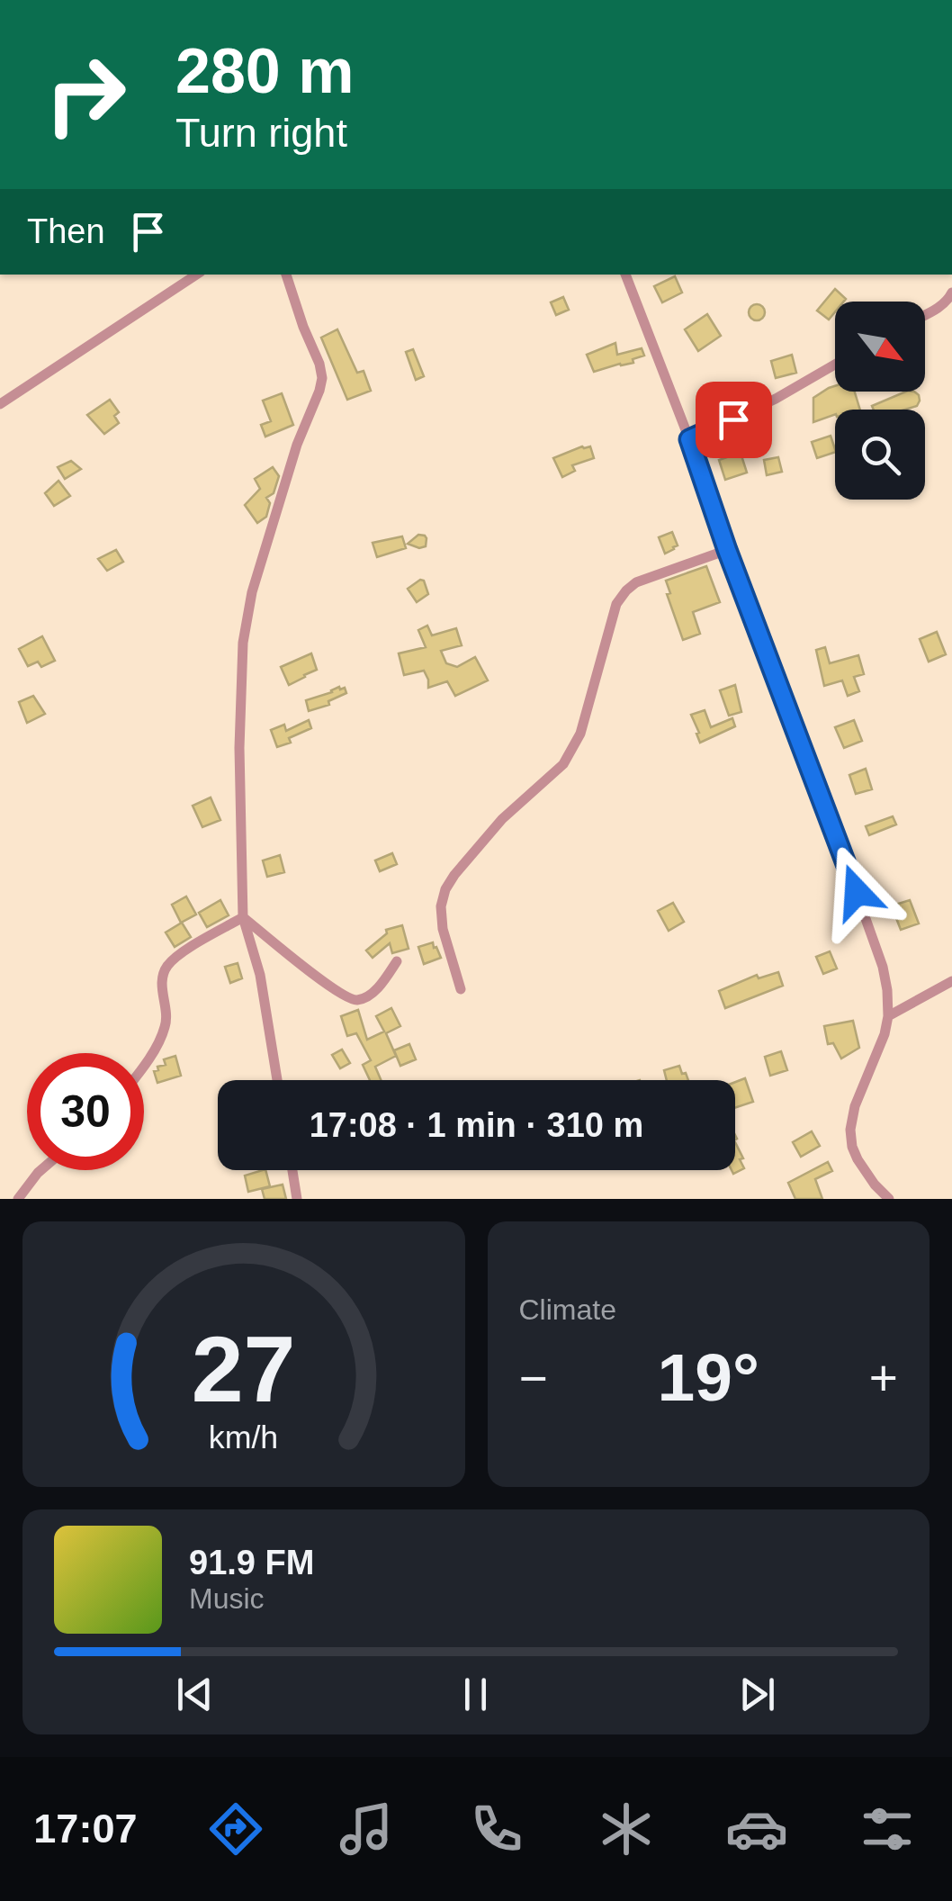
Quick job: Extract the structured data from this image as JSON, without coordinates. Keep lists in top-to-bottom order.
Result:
{
  "north": "bottom right",
  "page": {
    "turn": ["280 m", "Turn right"],
    "then": "Then",
    "limit": "30",
    "trip": "17:08 · 1 min · 310 m",
    "tile": "Climate",
    "heat": ["−", "19°", "+"],
    "song": ["91.9 FM", "Music"],
    "tabs": "17:07",
    "gauge": ["27", "km/h"]
  }
}
